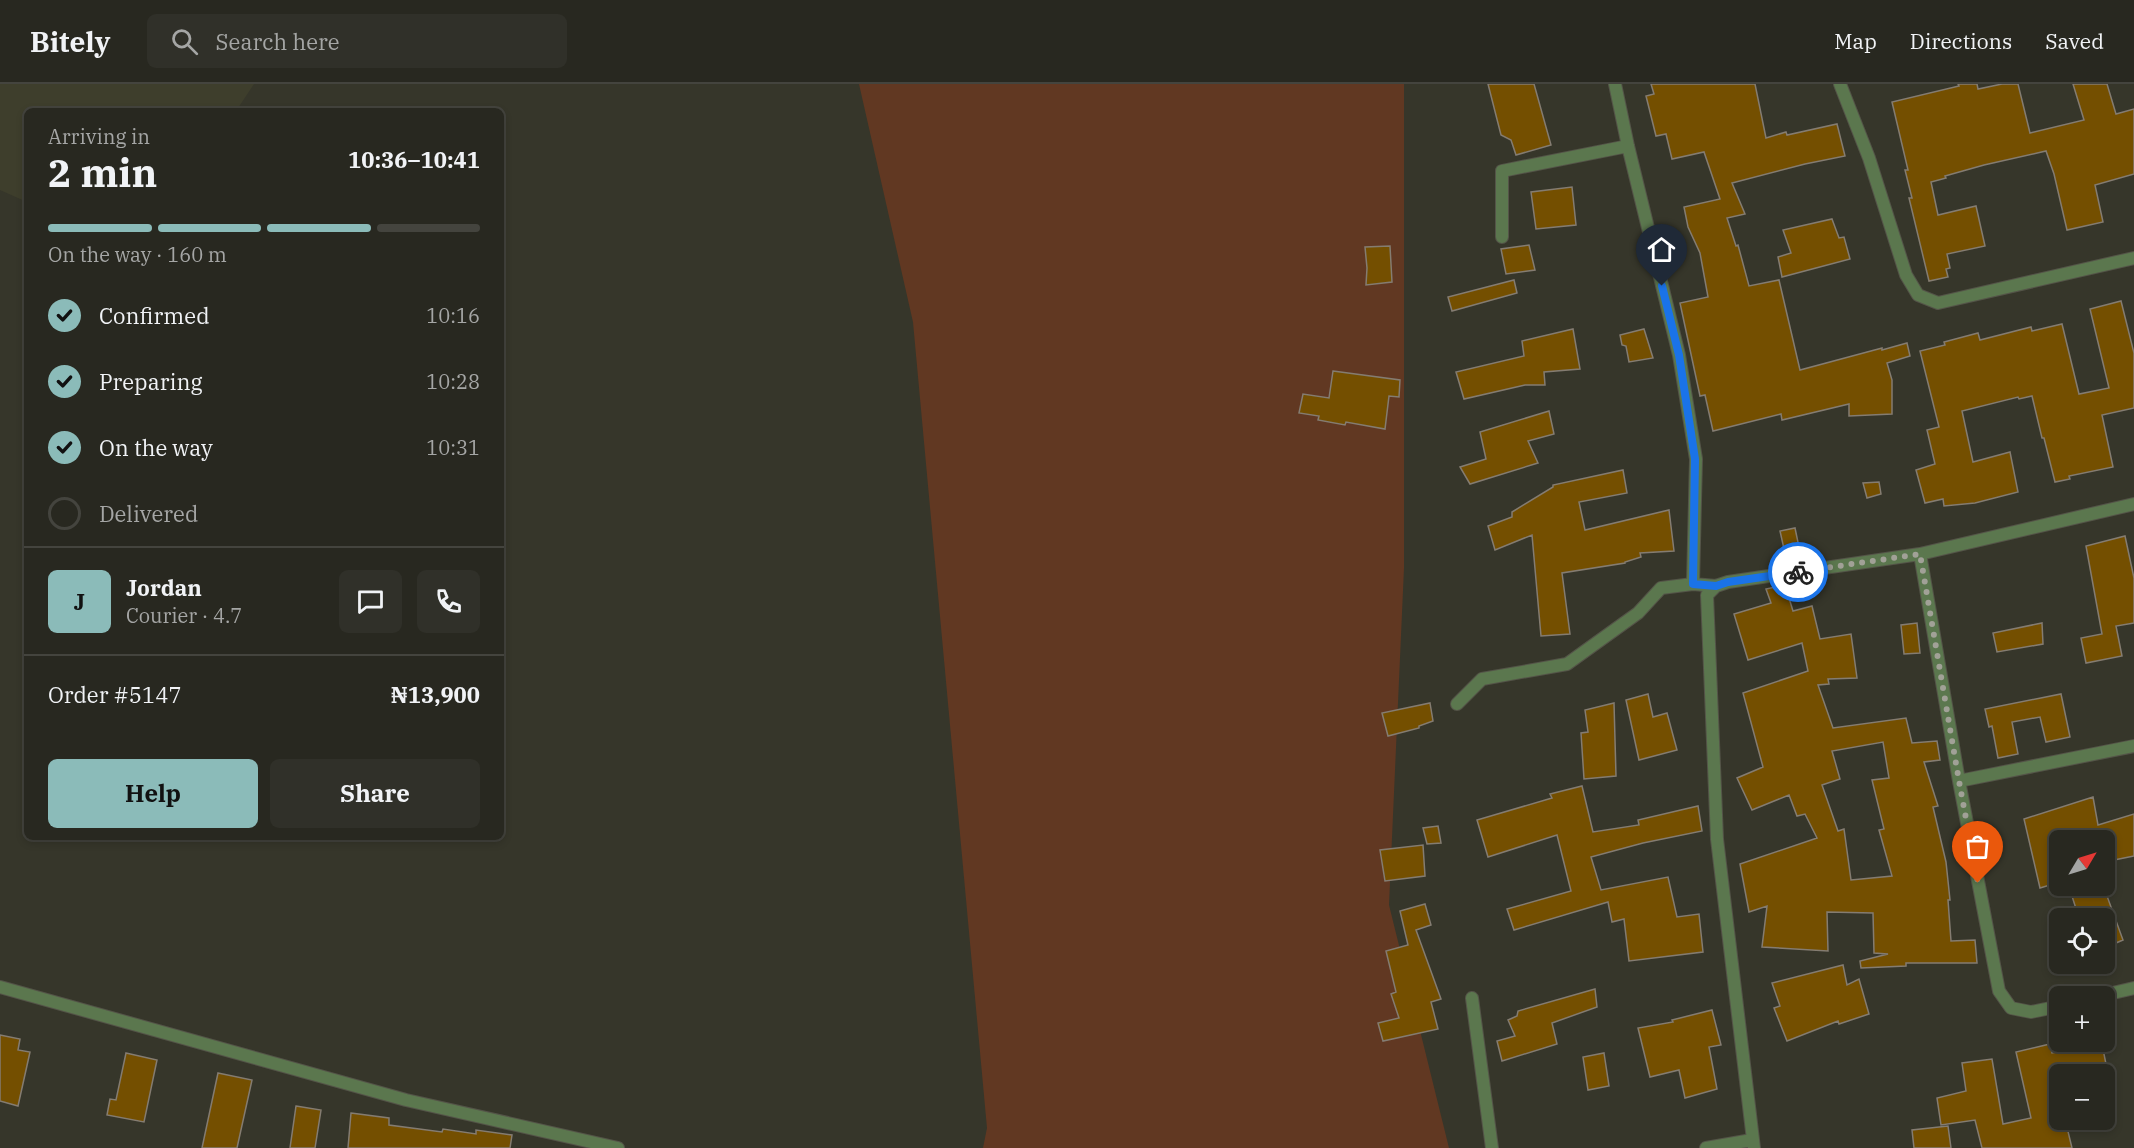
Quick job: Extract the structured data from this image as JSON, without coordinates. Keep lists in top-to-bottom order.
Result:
{
  "north": "top right",
  "page": {
    "header": "Bitely",
    "search": "Search here",
    "nav": ["Map", "Directions", "Saved"],
    "heading": ["2 min", "Arriving in", "10:36–10:41"],
    "panel": [
      "Jordan",
      "Courier · 4.7",
      "Order #5147",
      "₦13,900"
    ],
    "bar": "On the way · 160 m",
    "list": [
      ["Confirmed", "10:16"],
      ["Preparing", "10:28"],
      ["On the way", "10:31"],
      "Delivered"
    ],
    "round": "J",
    "buttons": ["Help", "Share"],
    "map_buttons": ["+", "−"]
  }
}
